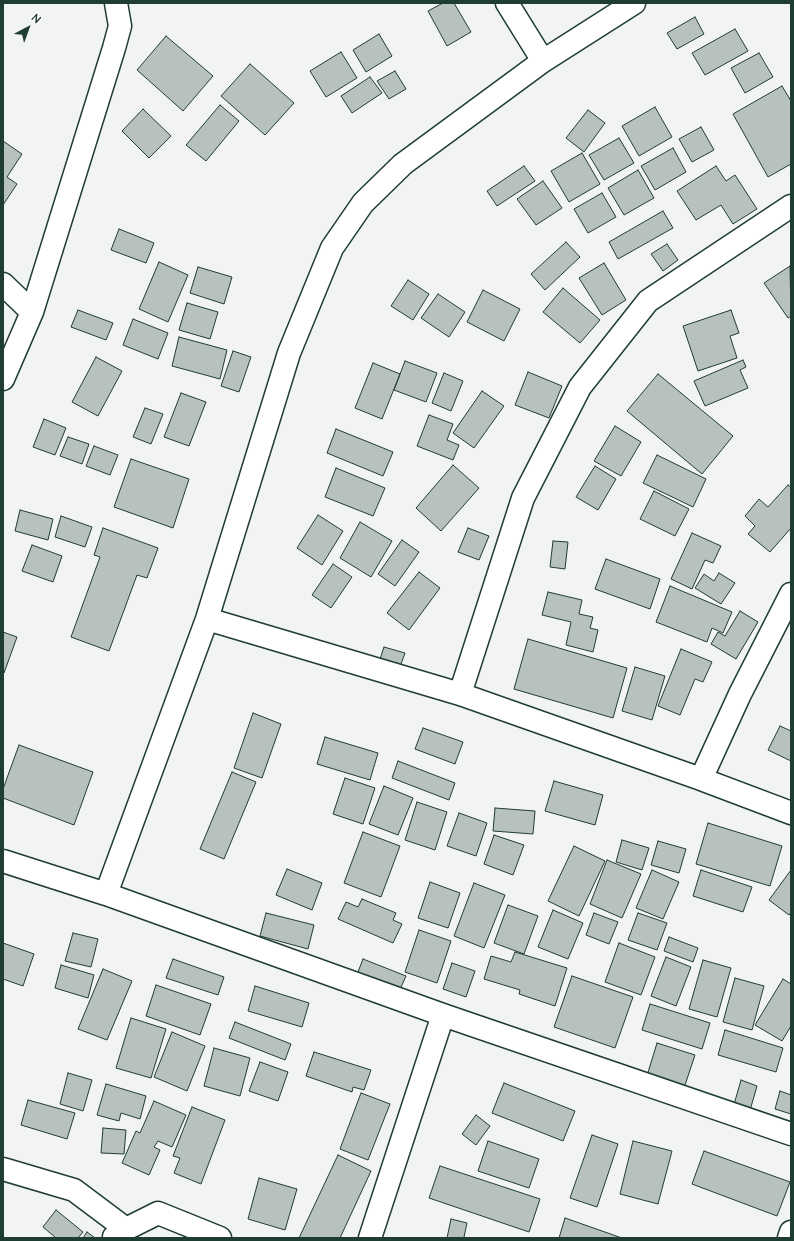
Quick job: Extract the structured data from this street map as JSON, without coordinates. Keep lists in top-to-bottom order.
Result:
{
  "north": "top right"
}
